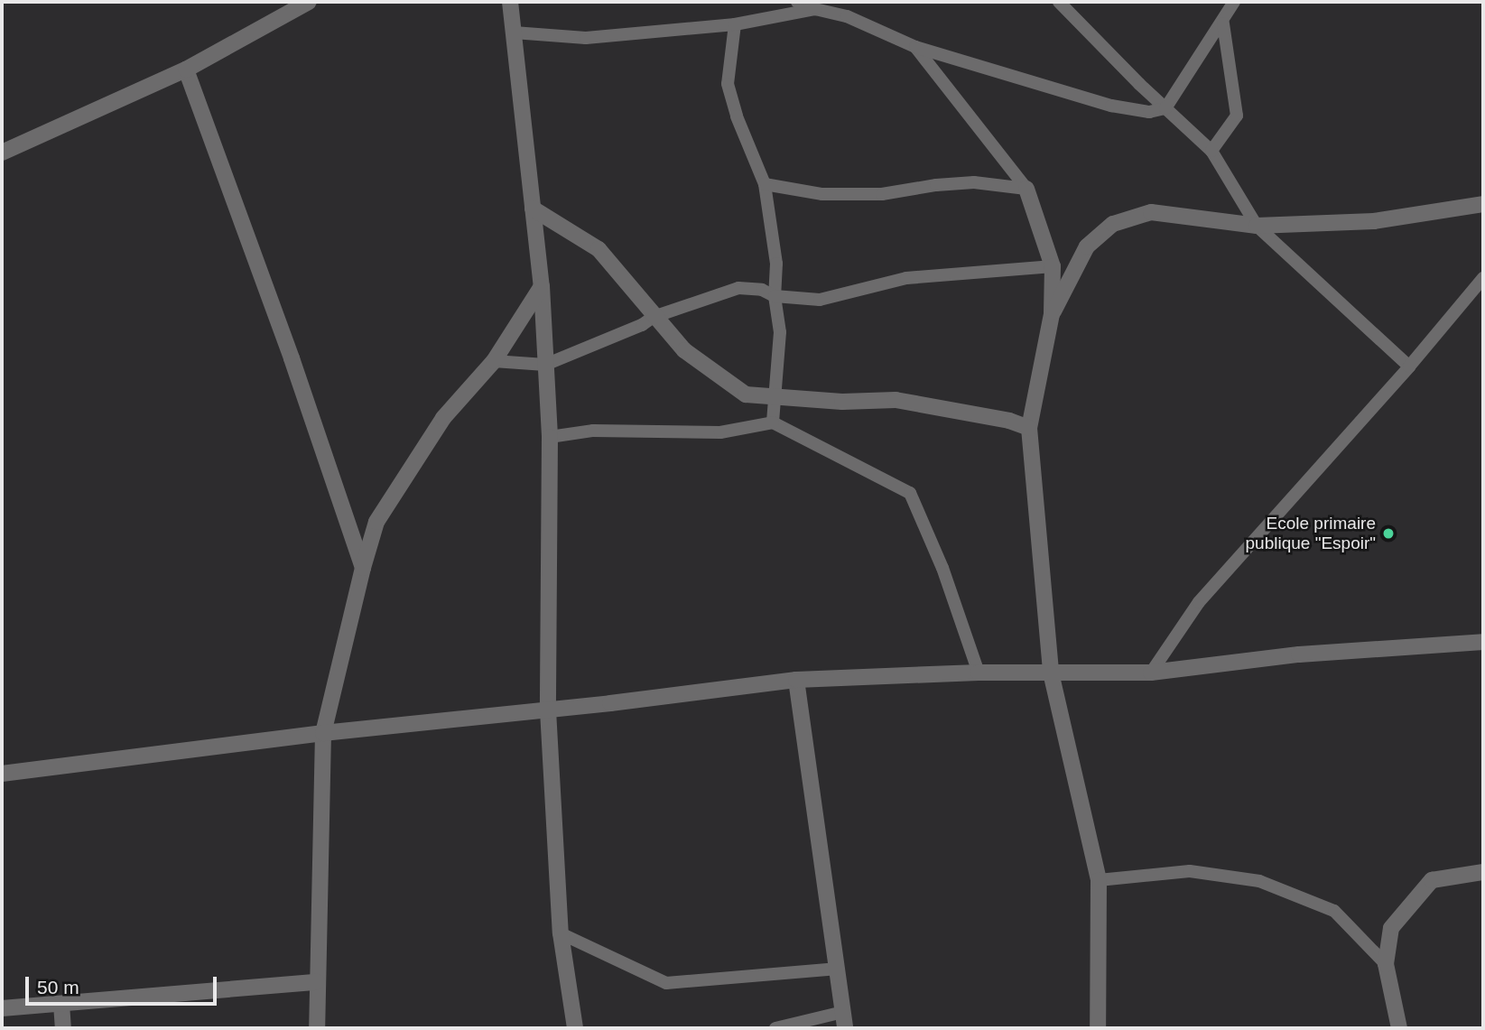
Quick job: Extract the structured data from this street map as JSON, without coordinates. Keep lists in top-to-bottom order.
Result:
{
  "places": ["Ecole primaire publique \"Espoir\""],
  "scale_bar": "50 m"
}
